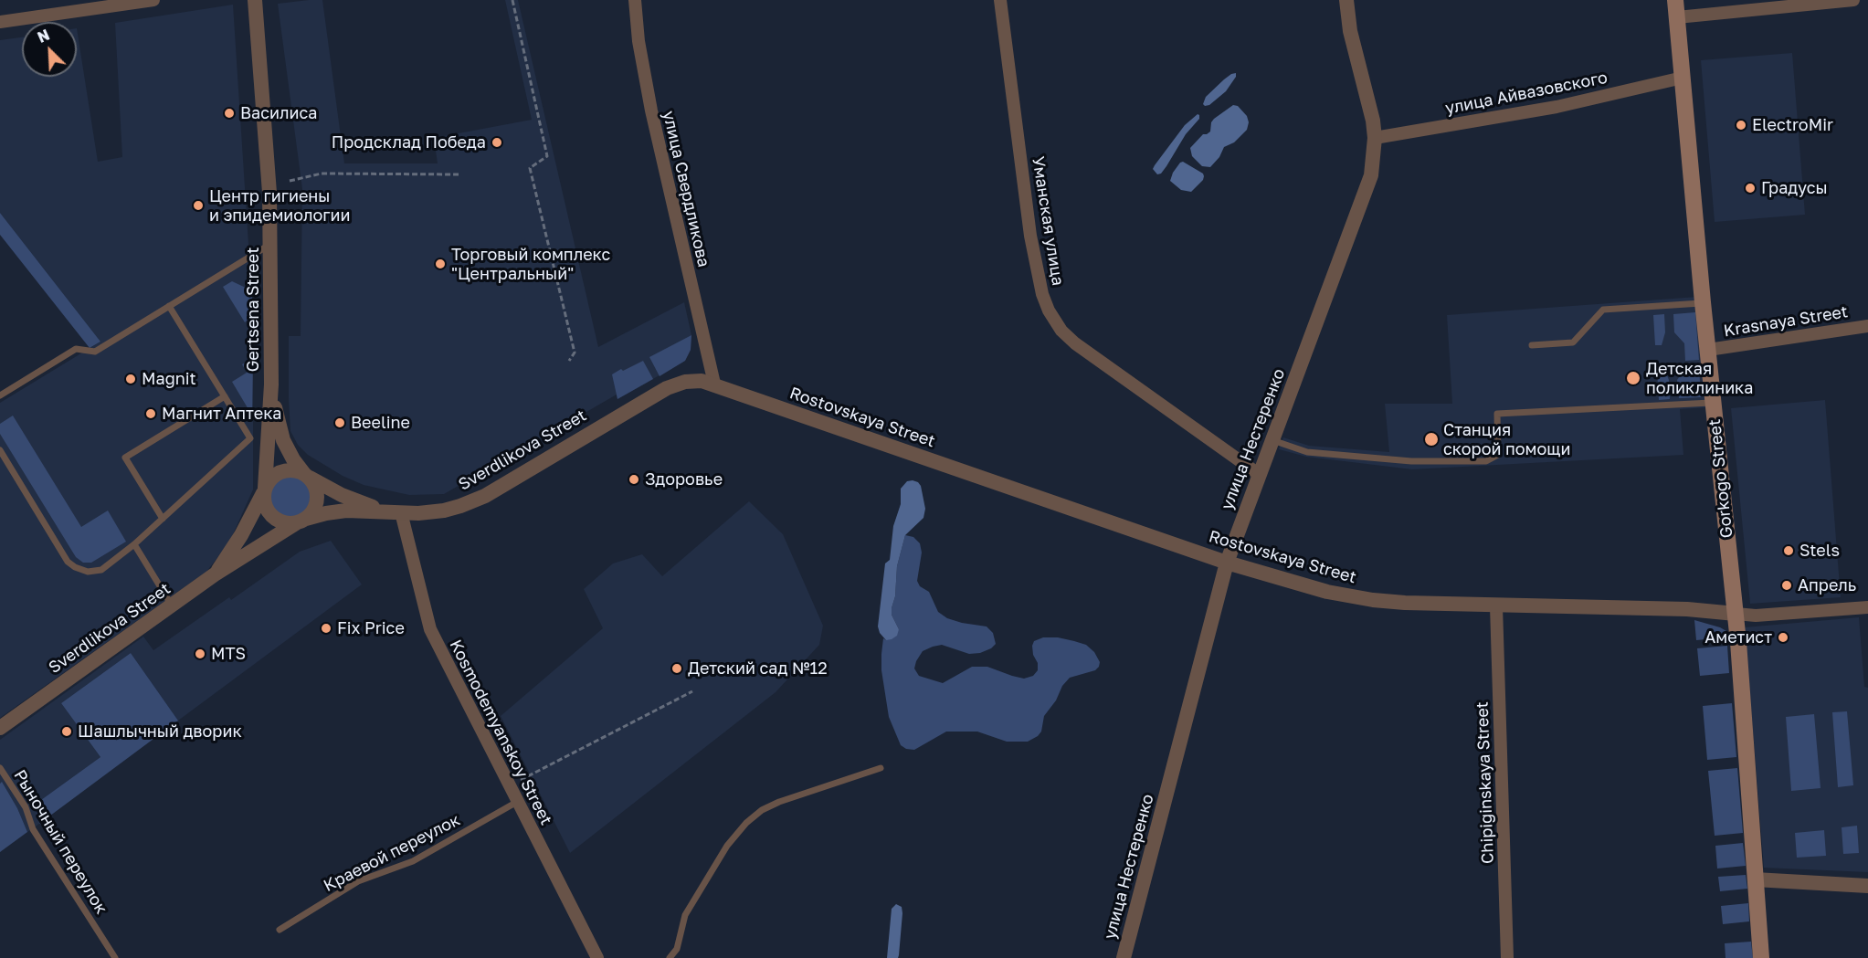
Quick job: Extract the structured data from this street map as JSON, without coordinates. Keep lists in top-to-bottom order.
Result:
{
  "streets": {
    "main road": ["Gorkogo Street"],
    "street": [
      "улица Айвазовского",
      "улица Свердликова",
      "Уманская улица",
      "Gertsena Street",
      "Krasnaya Street",
      "Rostovskaya Street",
      "улица Нестеренко",
      "Sverdlikova Street",
      "Kosmodemyanskoy Street",
      "Chipiginskaya Street"
    ],
    "lane": ["Рыночный переулок", "Краевой переулок"]
  },
  "crossings": [
    ["улица Айвазовского", "улица Нестеренко"],
    ["улица Айвазовского", "Gorkogo Street"],
    ["улица Свердликова", "Rostovskaya Street"],
    ["улица Свердликова", "Sverdlikova Street"],
    ["Уманская улица", "улица Нестеренко"],
    ["Gertsena Street", "Sverdlikova Street"],
    ["Krasnaya Street", "Gorkogo Street"],
    ["Rostovskaya Street", "улица Нестеренко"],
    ["Rostovskaya Street", "Sverdlikova Street"],
    ["Rostovskaya Street", "Gorkogo Street"],
    ["Rostovskaya Street", "Chipiginskaya Street"],
    ["Sverdlikova Street", "Kosmodemyanskoy Street"],
    ["Kosmodemyanskoy Street", "Краевой переулок"]
  ],
  "places": [
    "Василиса",
    "ElectroMir",
    "Продсклад Победа",
    "Градусы",
    "Центр гигиены и эпидемиологии",
    "Торговый комплекс \"Центральный\"",
    "Детская поликлиника",
    "Magnit",
    "Магнит Аптека",
    "Beeline",
    "Станция скорой помощи",
    "Здоровье",
    "Stels",
    "Апрель",
    "Fix Price",
    "Аметист",
    "MTS",
    "Детский сад №12",
    "Шашлычный дворик"
  ],
  "north": "top left"
}
